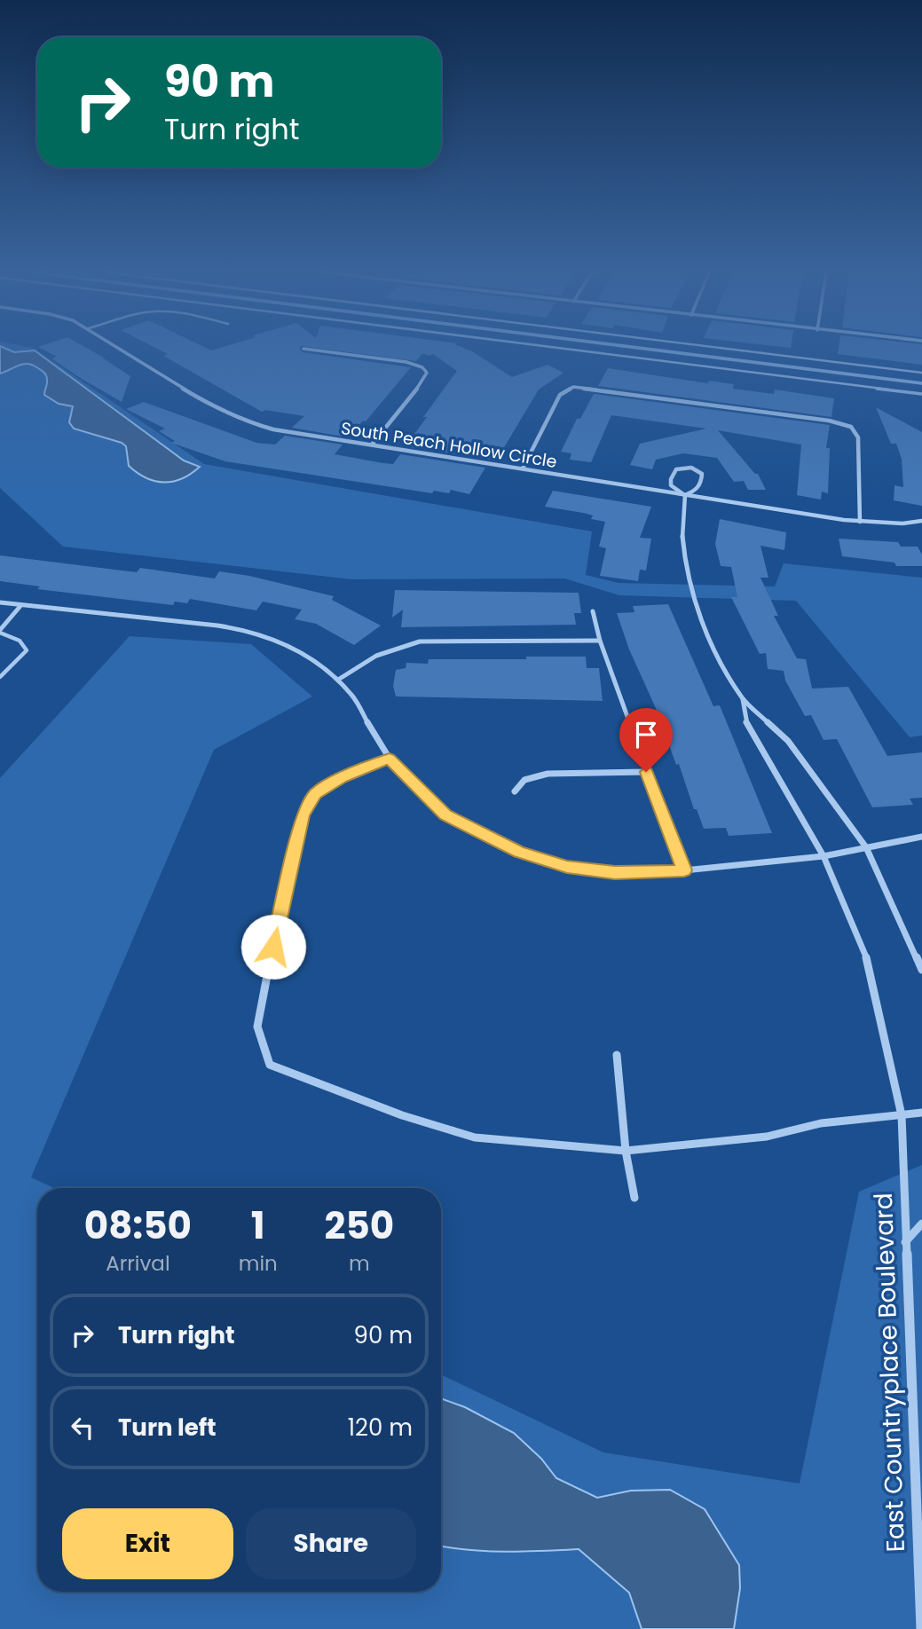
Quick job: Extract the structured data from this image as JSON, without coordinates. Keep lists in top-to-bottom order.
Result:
{
  "streets": {
    "street": ["South Peach Hollow Circle", "East Countryplace Boulevard"]
  },
  "page": {
    "turn": ["90 m", "Turn right"],
    "eta": [
      "08:50",
      "Arrival",
      "1",
      "min",
      "250",
      "m"
    ],
    "list": [
      {
        "name": "Turn right",
        "value": "90 m"
      },
      {
        "name": "Turn left",
        "value": "120 m"
      }
    ],
    "buttons": ["Exit", "Share"]
  }
}
